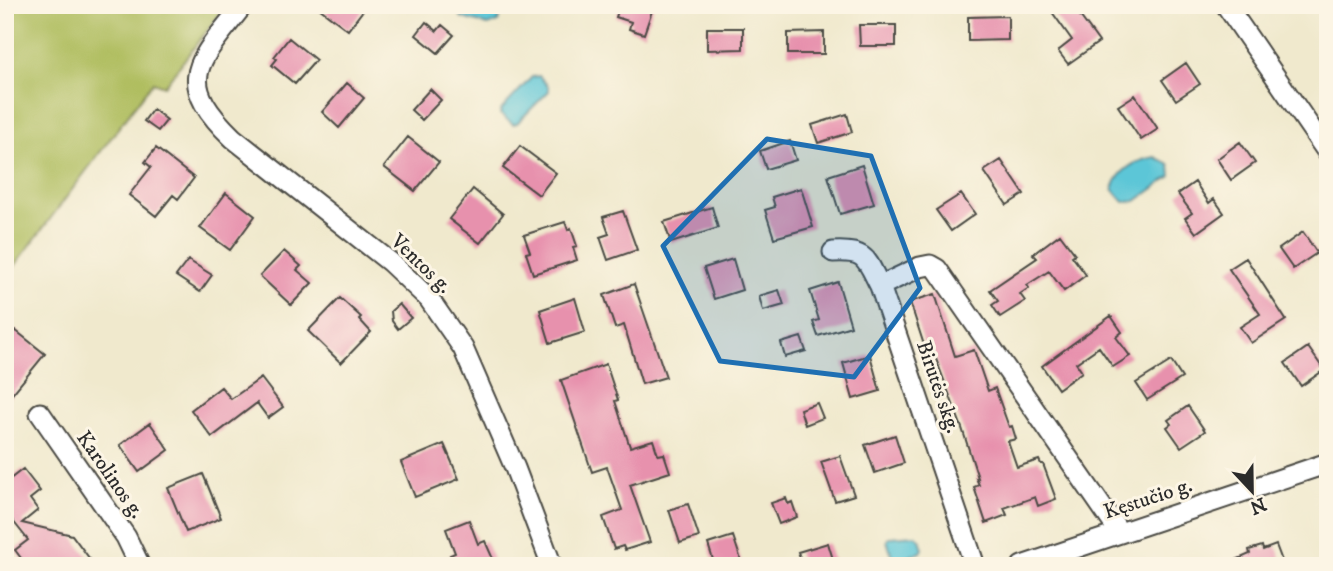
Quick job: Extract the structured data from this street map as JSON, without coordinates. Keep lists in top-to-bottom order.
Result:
{
  "streets": {
    "street": [
      "Ventos g.",
      "Birutės skg.",
      "Karolinos g.",
      "Kęstučio g."
    ]
  },
  "north": "bottom"
}
